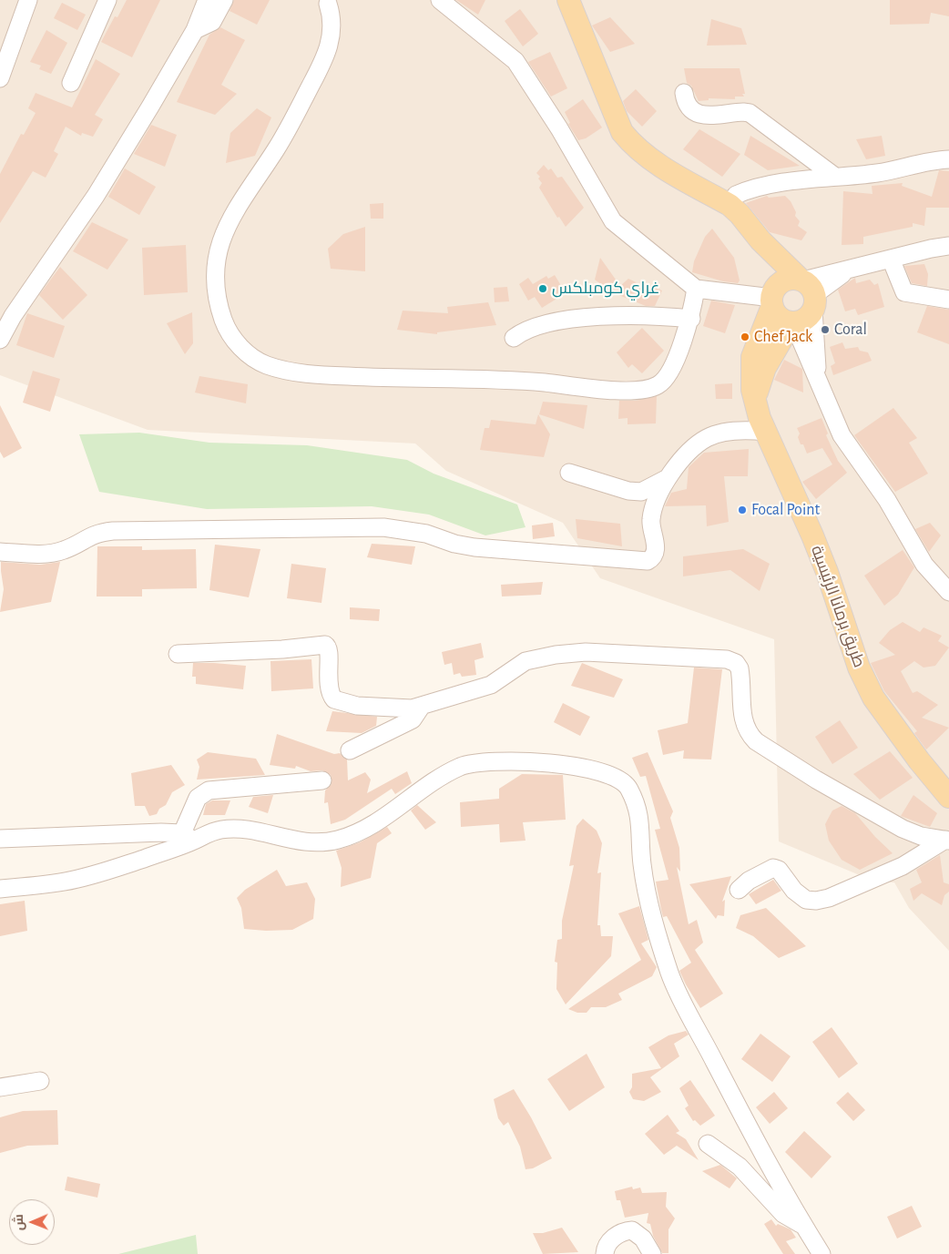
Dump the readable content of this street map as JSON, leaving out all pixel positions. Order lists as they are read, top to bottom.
{
  "streets": {
    "main road": ["طريق برمانا الرئيسية"]
  },
  "places": [
    "غراي كومبلكس",
    "Coral",
    "Chef Jack",
    "Focal Point"
  ],
  "north": "left"
}
